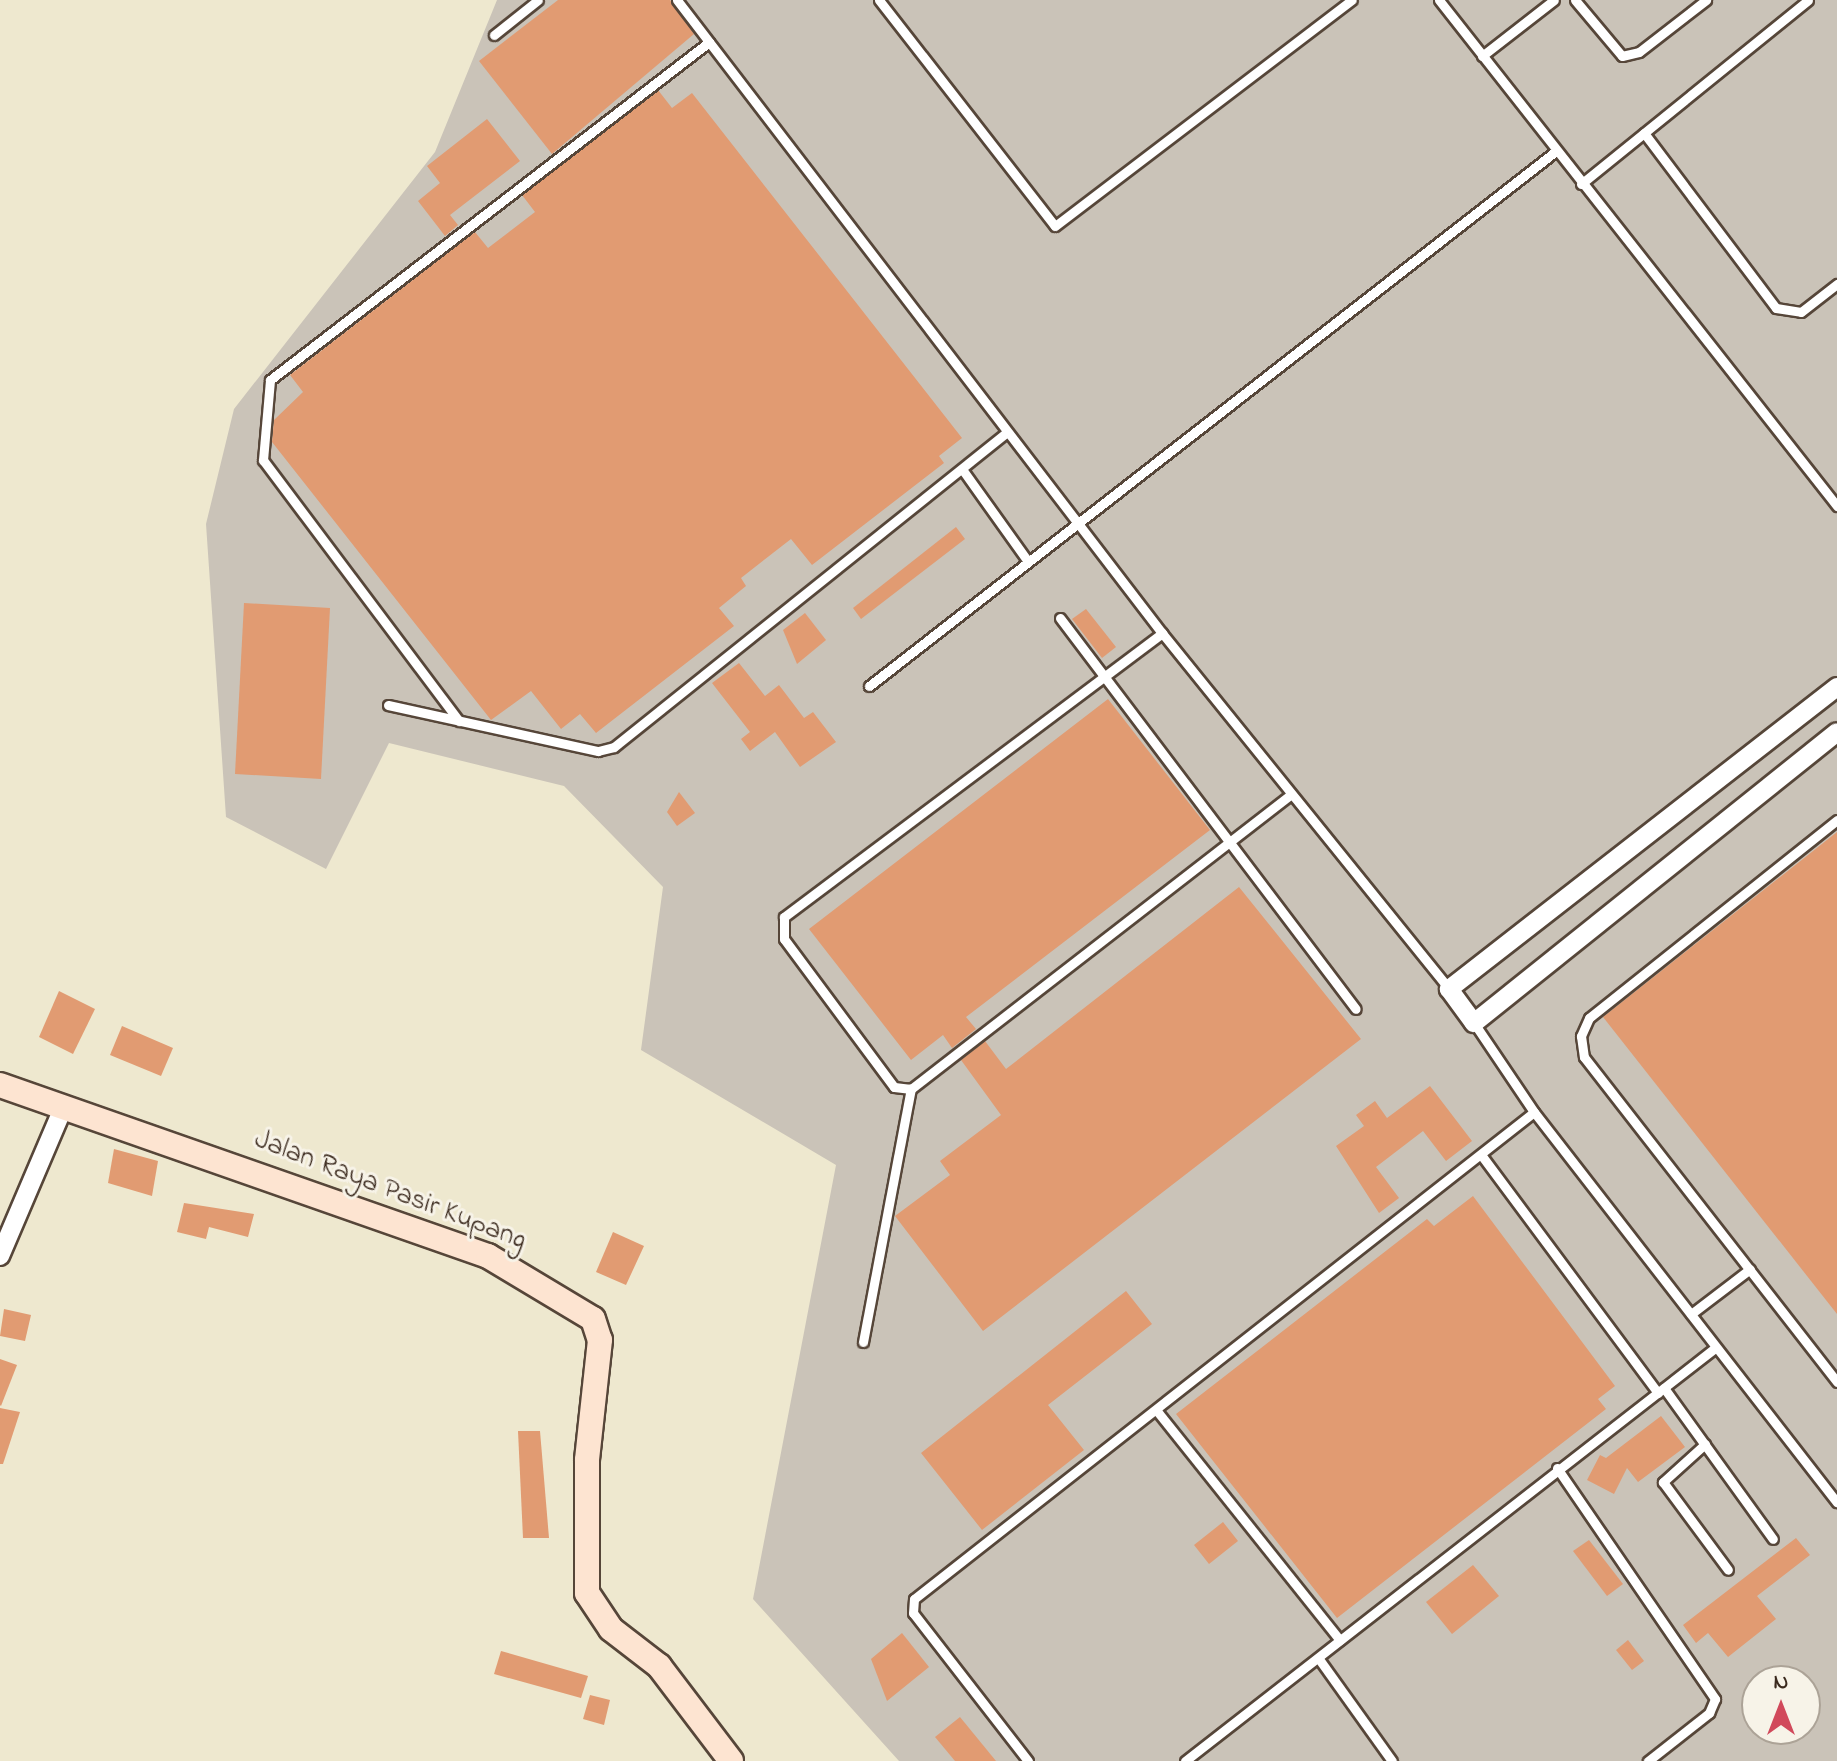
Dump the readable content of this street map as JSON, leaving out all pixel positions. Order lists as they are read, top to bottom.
{
  "streets": {
    "street": ["Jalan Raya Pasir Kupang"]
  },
  "north": "top"
}
